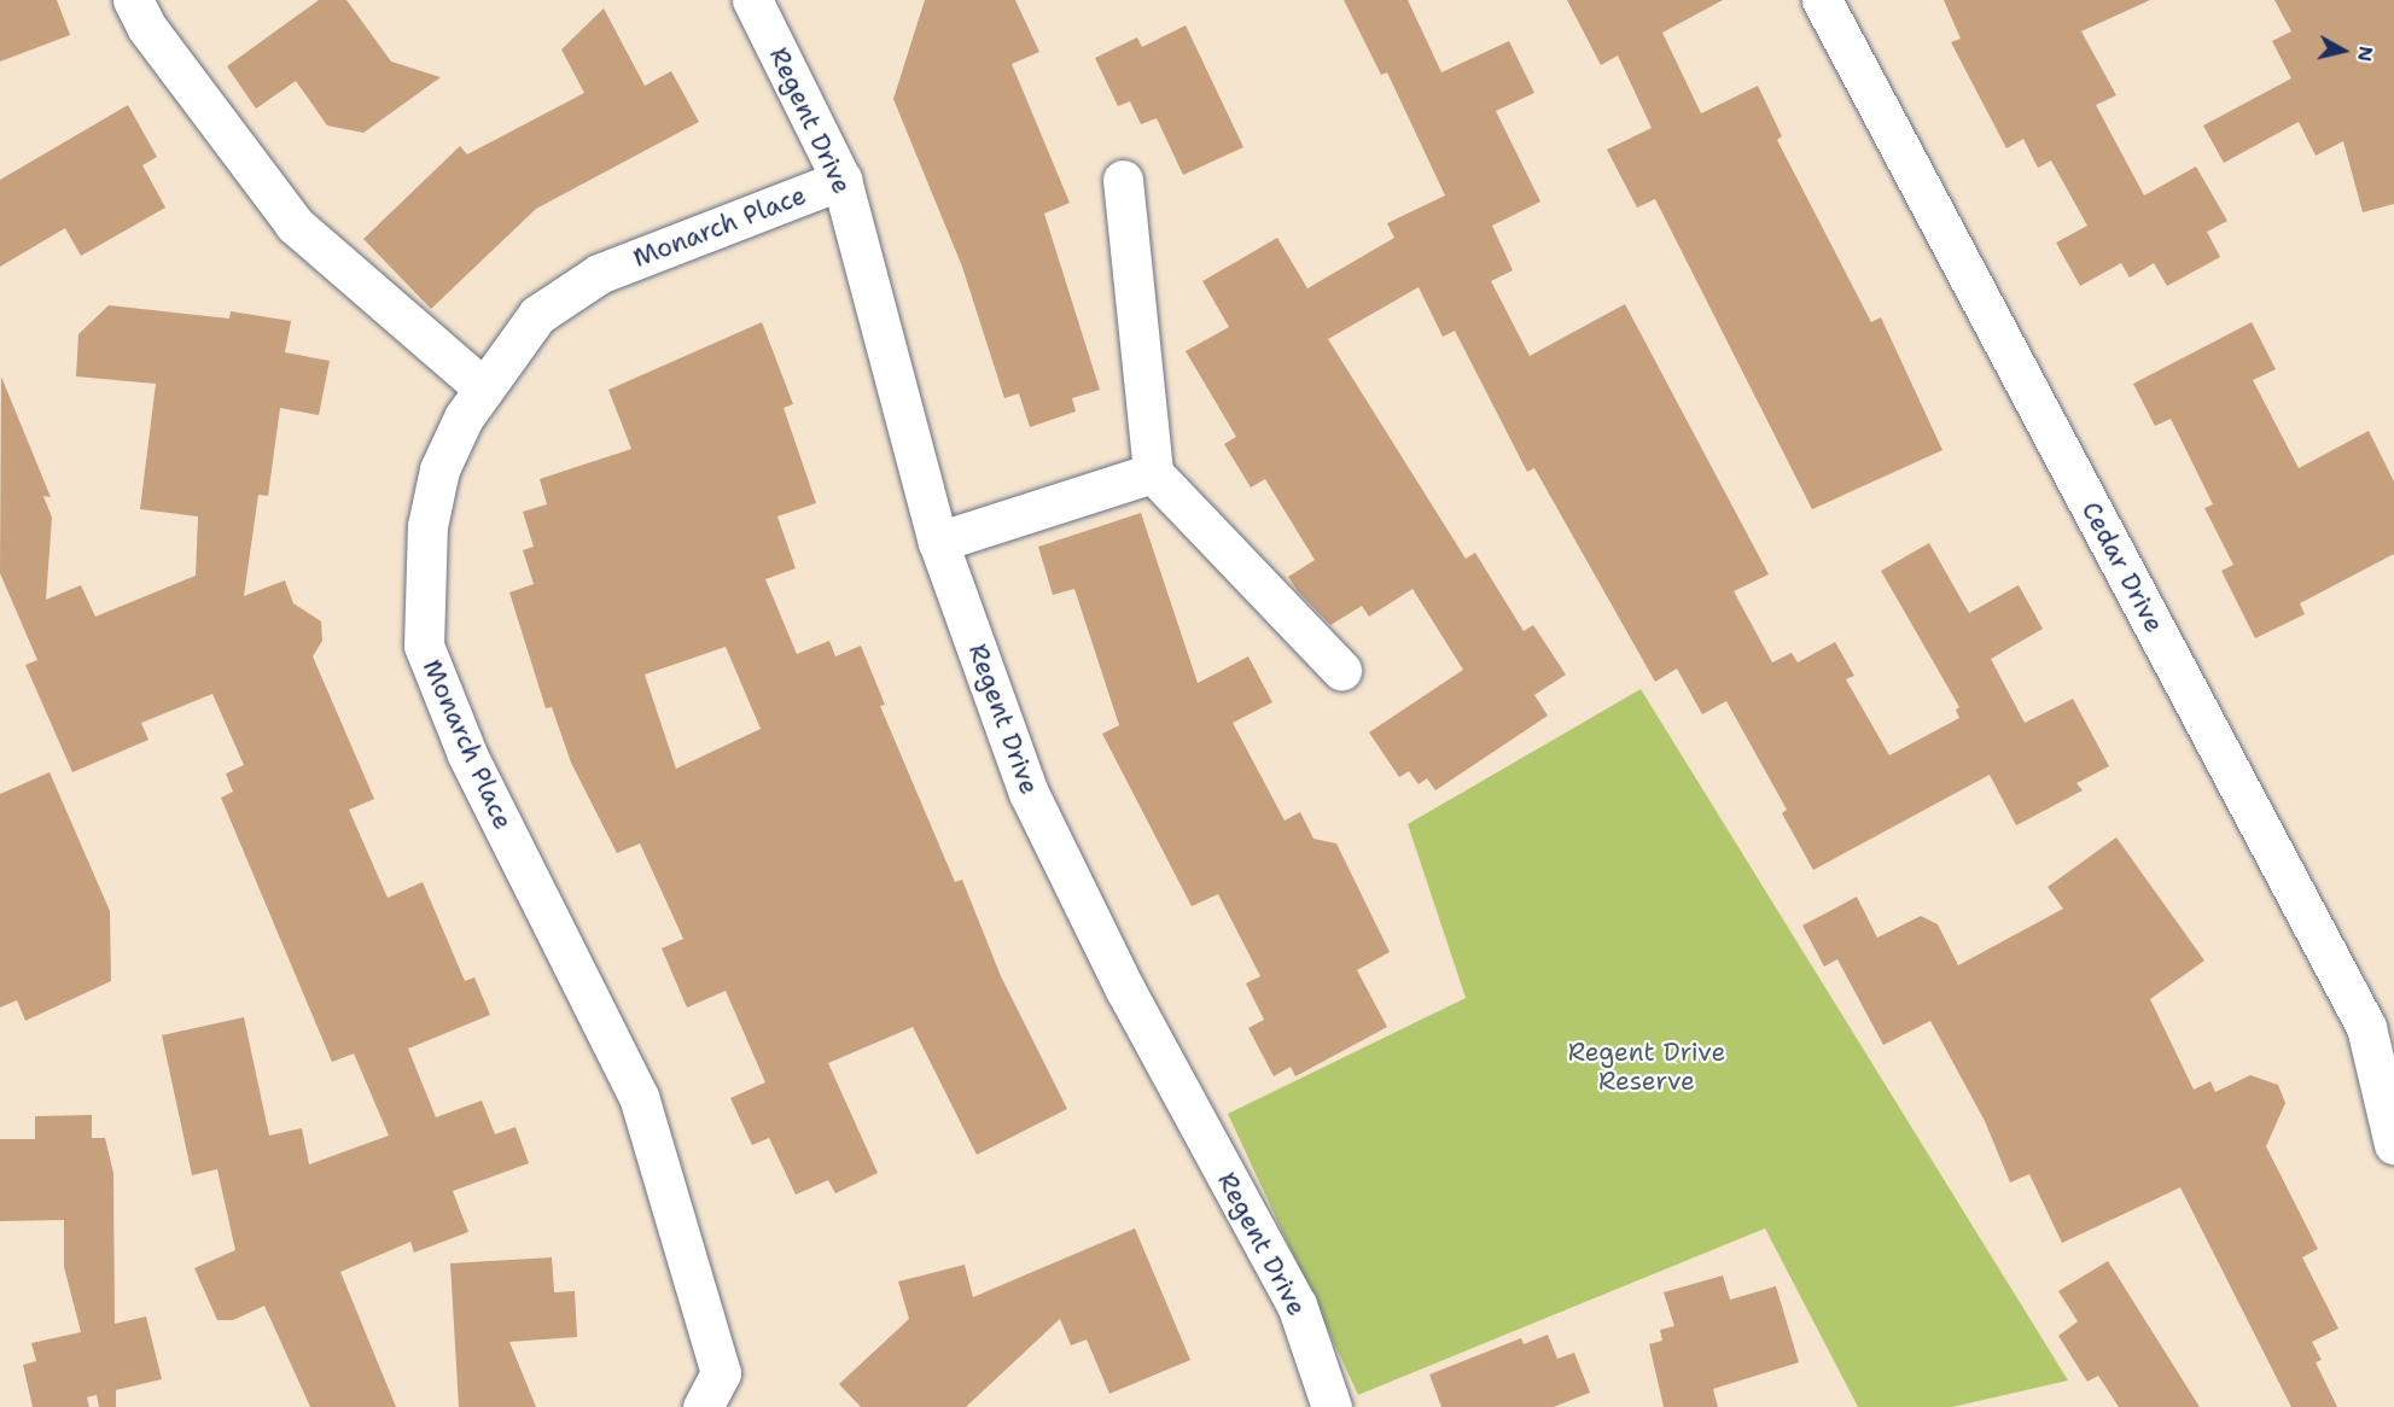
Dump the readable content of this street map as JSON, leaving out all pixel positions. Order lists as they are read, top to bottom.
{
  "streets": {
    "street": ["Regent Drive", "Monarch Place", "Cedar Drive"]
  },
  "crossings": [
    ["Regent Drive", "Monarch Place"]
  ],
  "parks": ["Regent Drive Reserve"],
  "north": "right"
}
